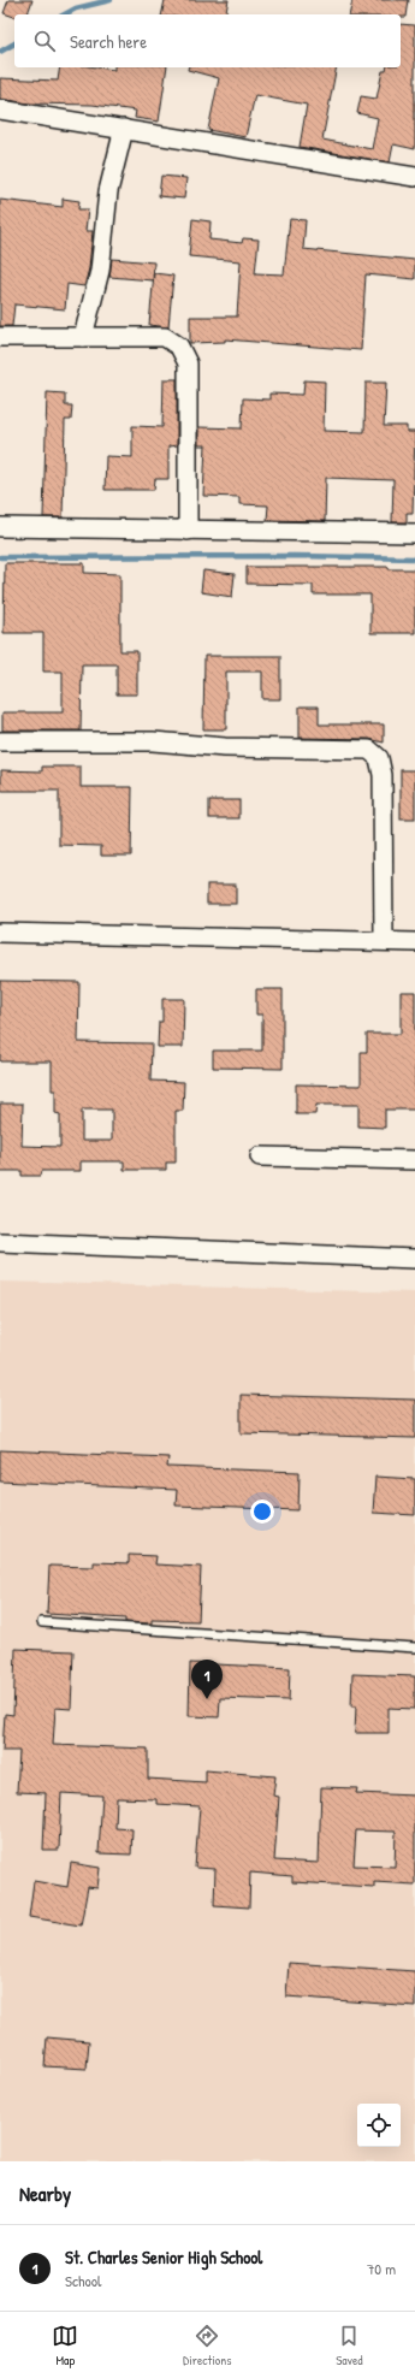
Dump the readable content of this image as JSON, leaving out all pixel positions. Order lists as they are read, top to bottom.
{
  "page": {
    "search": "Search here",
    "pins": "1",
    "heading": "Nearby",
    "list": [
      {
        "mark": "1",
        "name": "St. Charles Senior High School",
        "note": "School",
        "value": "70 m"
      }
    ],
    "nav": ["Map", "Directions", "Saved"]
  }
}
